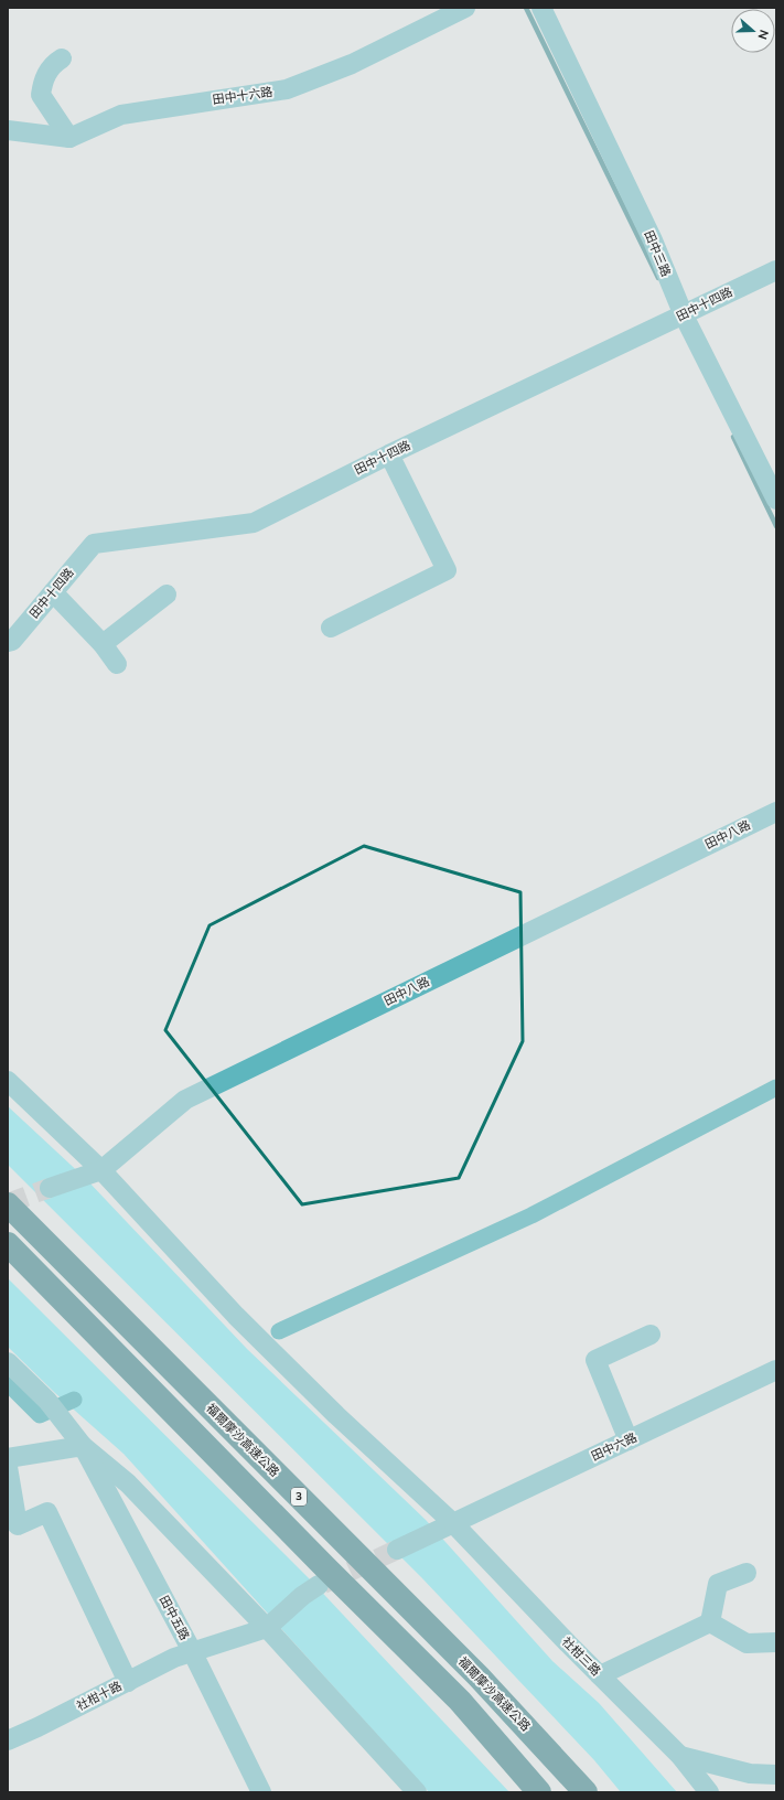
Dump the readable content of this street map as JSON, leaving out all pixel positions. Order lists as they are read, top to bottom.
{
  "streets": {
    "highway": ["福爾摩沙高速公路", "3"],
    "street": [
      "田中十六路",
      "田中三路",
      "田中十四路",
      "田中八路",
      "田中六路",
      "田中五路",
      "社柑三路",
      "社柑十路"
    ]
  },
  "crossings": [
    ["田中三路", "田中十四路"],
    ["田中八路", "社柑三路"],
    ["田中六路", "社柑三路"],
    ["田中五路", "社柑十路"]
  ],
  "north": "right"
}
